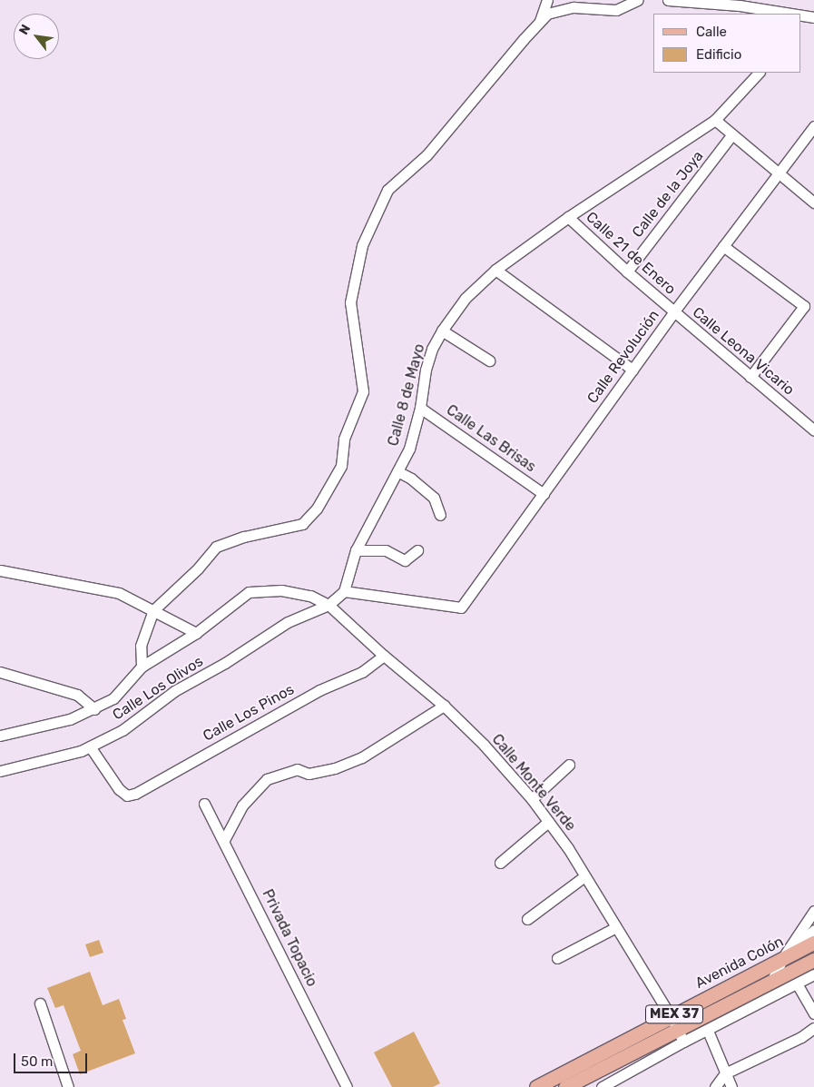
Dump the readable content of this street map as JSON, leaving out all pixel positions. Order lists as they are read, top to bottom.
{
  "streets": {
    "main road": ["Avenida Colón", "MEX 37"],
    "street": [
      "Calle de la Joya",
      "Calle 21 de Enero",
      "Calle Leona Vicario",
      "Calle Revolución",
      "Calle 8 de Mayo",
      "Calle Las Brisas",
      "Calle Los Olivos",
      "Calle Los Pinos",
      "Calle Monte Verde",
      "Privada Topacio"
    ]
  },
  "crossings": [
    ["Calle de la Joya", "Calle 21 de Enero"],
    ["Calle 21 de Enero", "Calle Leona Vicario"],
    ["Calle 21 de Enero", "Calle Revolución"],
    ["Calle 21 de Enero", "Calle 8 de Mayo"],
    ["Calle Leona Vicario", "Calle Revolución"],
    ["Calle Revolución", "Calle 8 de Mayo"],
    ["Calle Revolución", "Calle Las Brisas"],
    ["Calle Revolución", "Calle Los Olivos"],
    ["Calle 8 de Mayo", "Calle Las Brisas"],
    ["Calle 8 de Mayo", "Calle Los Olivos"],
    ["Calle Los Olivos", "Calle Los Pinos"],
    ["Calle Los Olivos", "Calle Monte Verde"],
    ["Calle Los Pinos", "Calle Monte Verde"],
    ["Calle Monte Verde", "Avenida Colón"]
  ],
  "legend": ["Calle", "Edificio"],
  "scale_bar": "50 m",
  "north": "top left"
}
